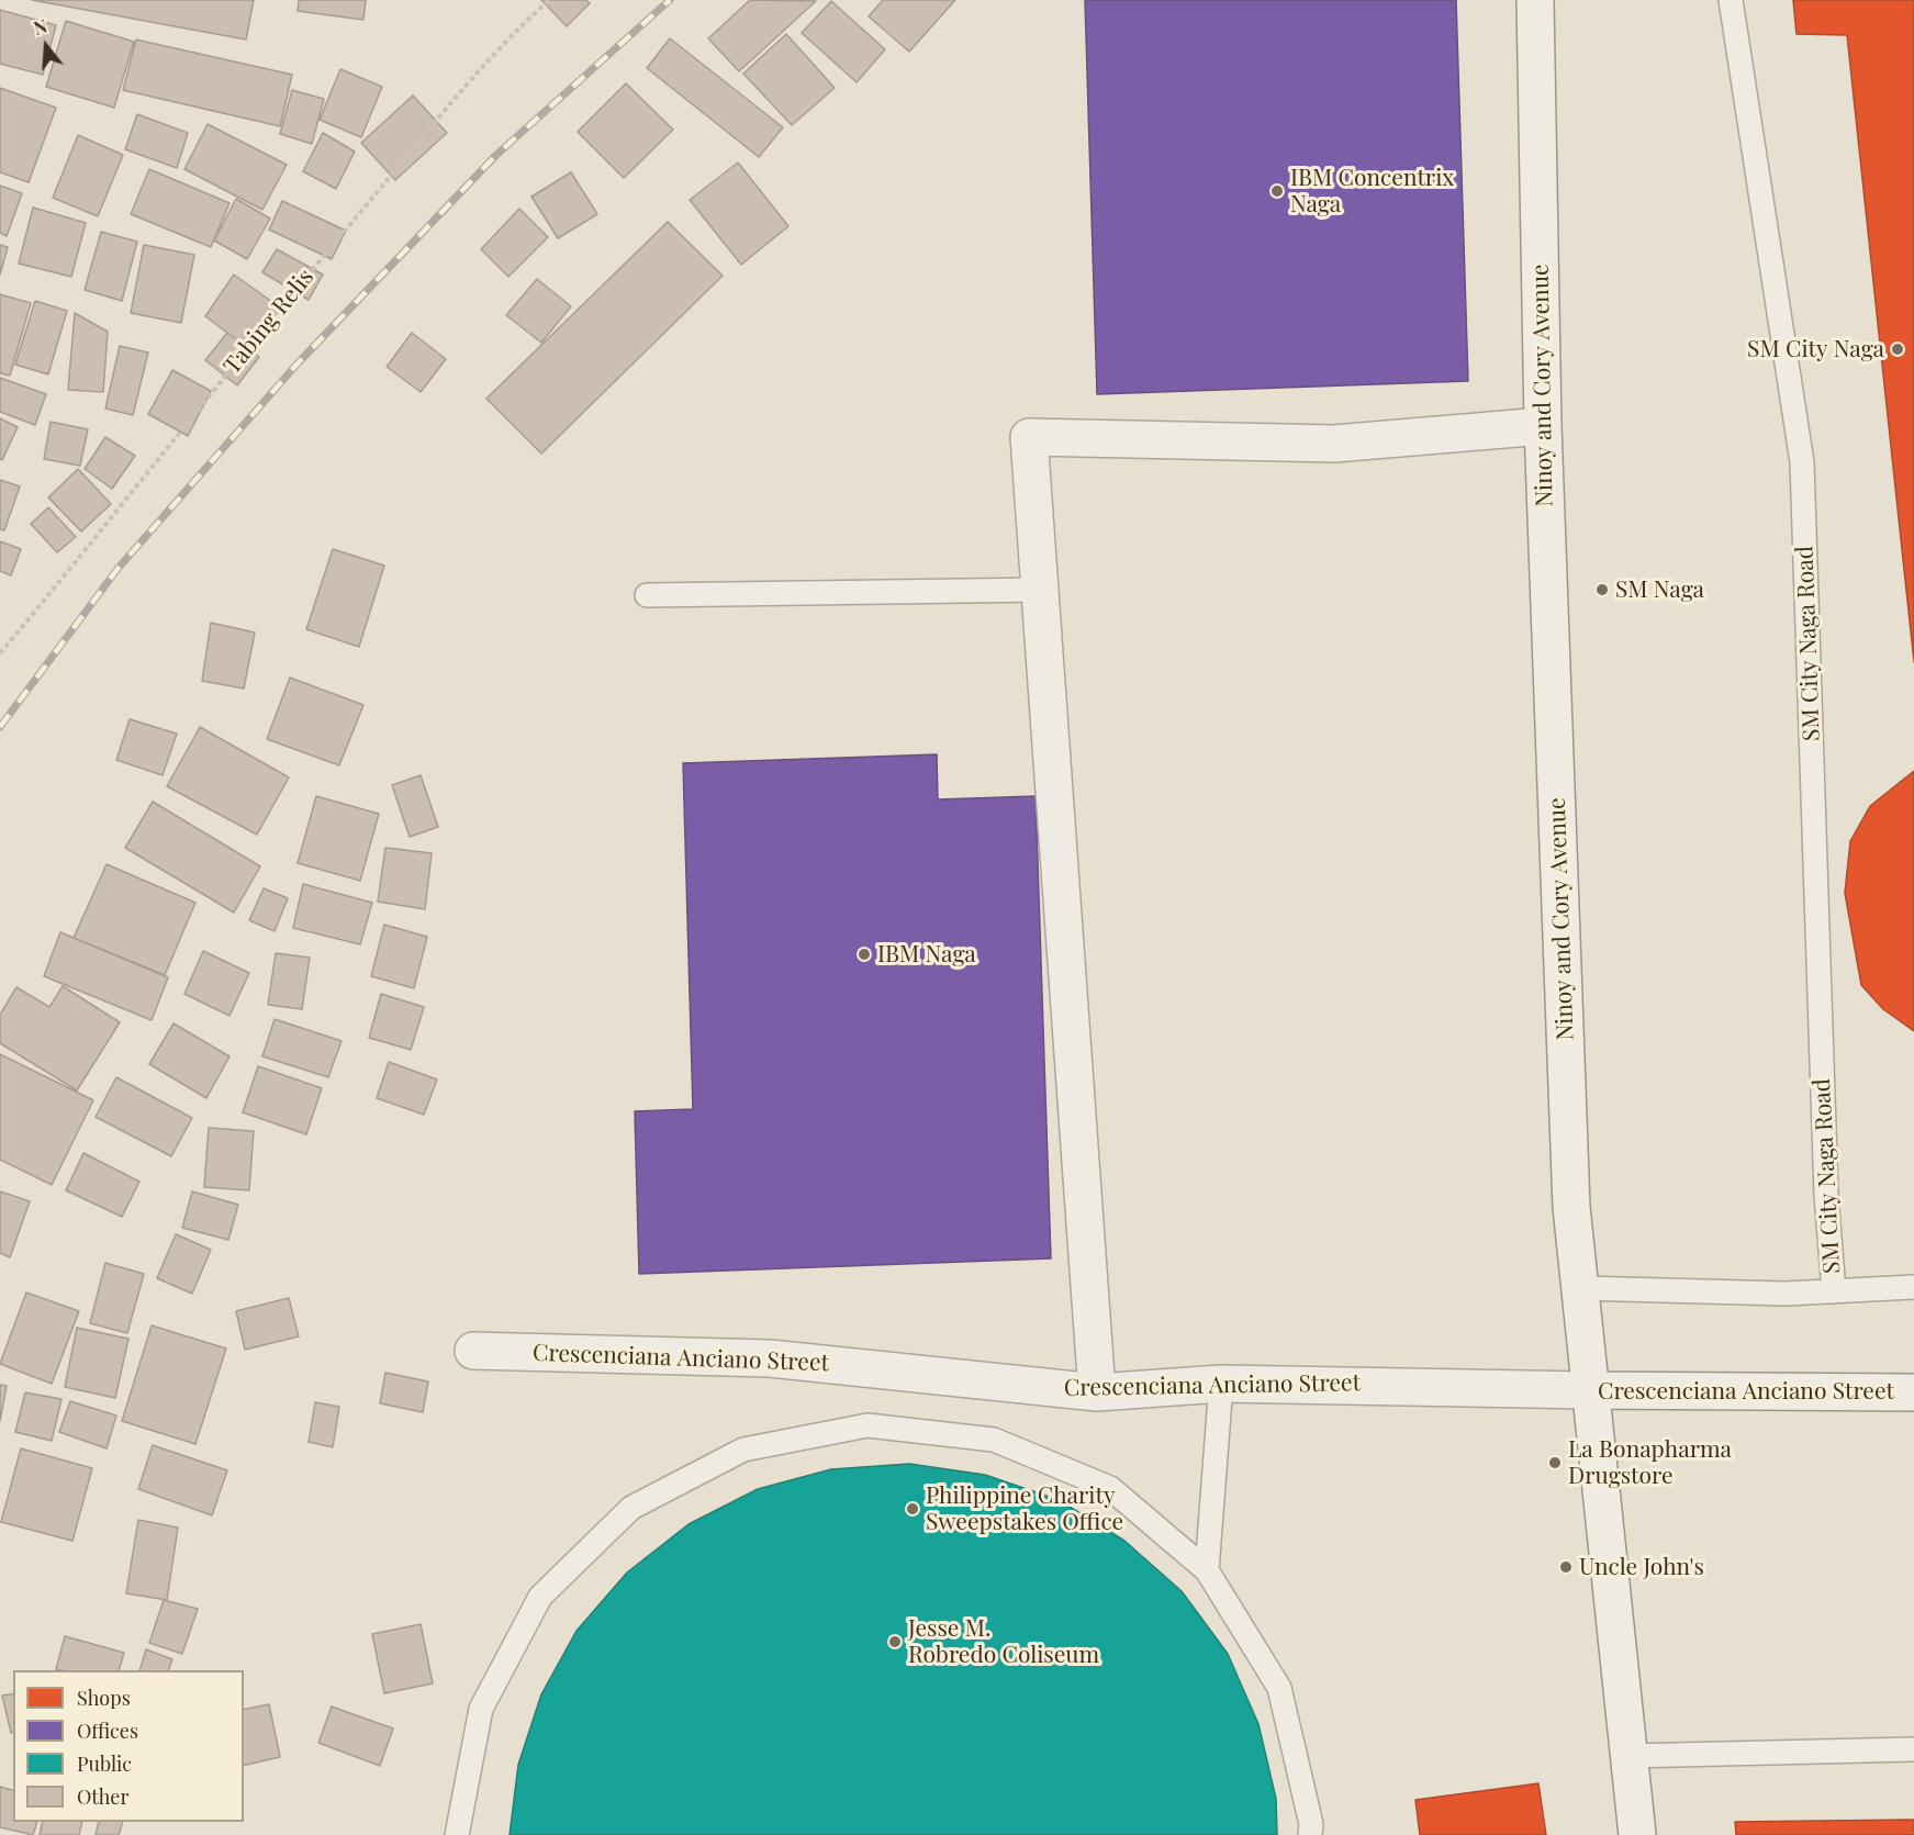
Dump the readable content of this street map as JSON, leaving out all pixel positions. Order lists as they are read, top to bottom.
{
  "streets": {
    "street": ["Ninoy and Cory Avenue", "Crescenciana Anciano Street"],
    "lane": ["SM City Naga Road"],
    "path": ["Tabing Relis"]
  },
  "crossings": [
    ["Ninoy and Cory Avenue", "SM City Naga Road"],
    ["Ninoy and Cory Avenue", "Crescenciana Anciano Street"]
  ],
  "places": [
    "IBM Concentrix Naga",
    "SM City Naga",
    "SM Naga",
    "IBM Naga",
    "La Bonapharma Drugstore",
    "Philippine Charity Sweepstakes Office",
    "Uncle John's",
    "Jesse M. Robredo Coliseum"
  ],
  "legend": [
    "Shops",
    "Offices",
    "Public",
    "Other"
  ],
  "north": "top"
}
